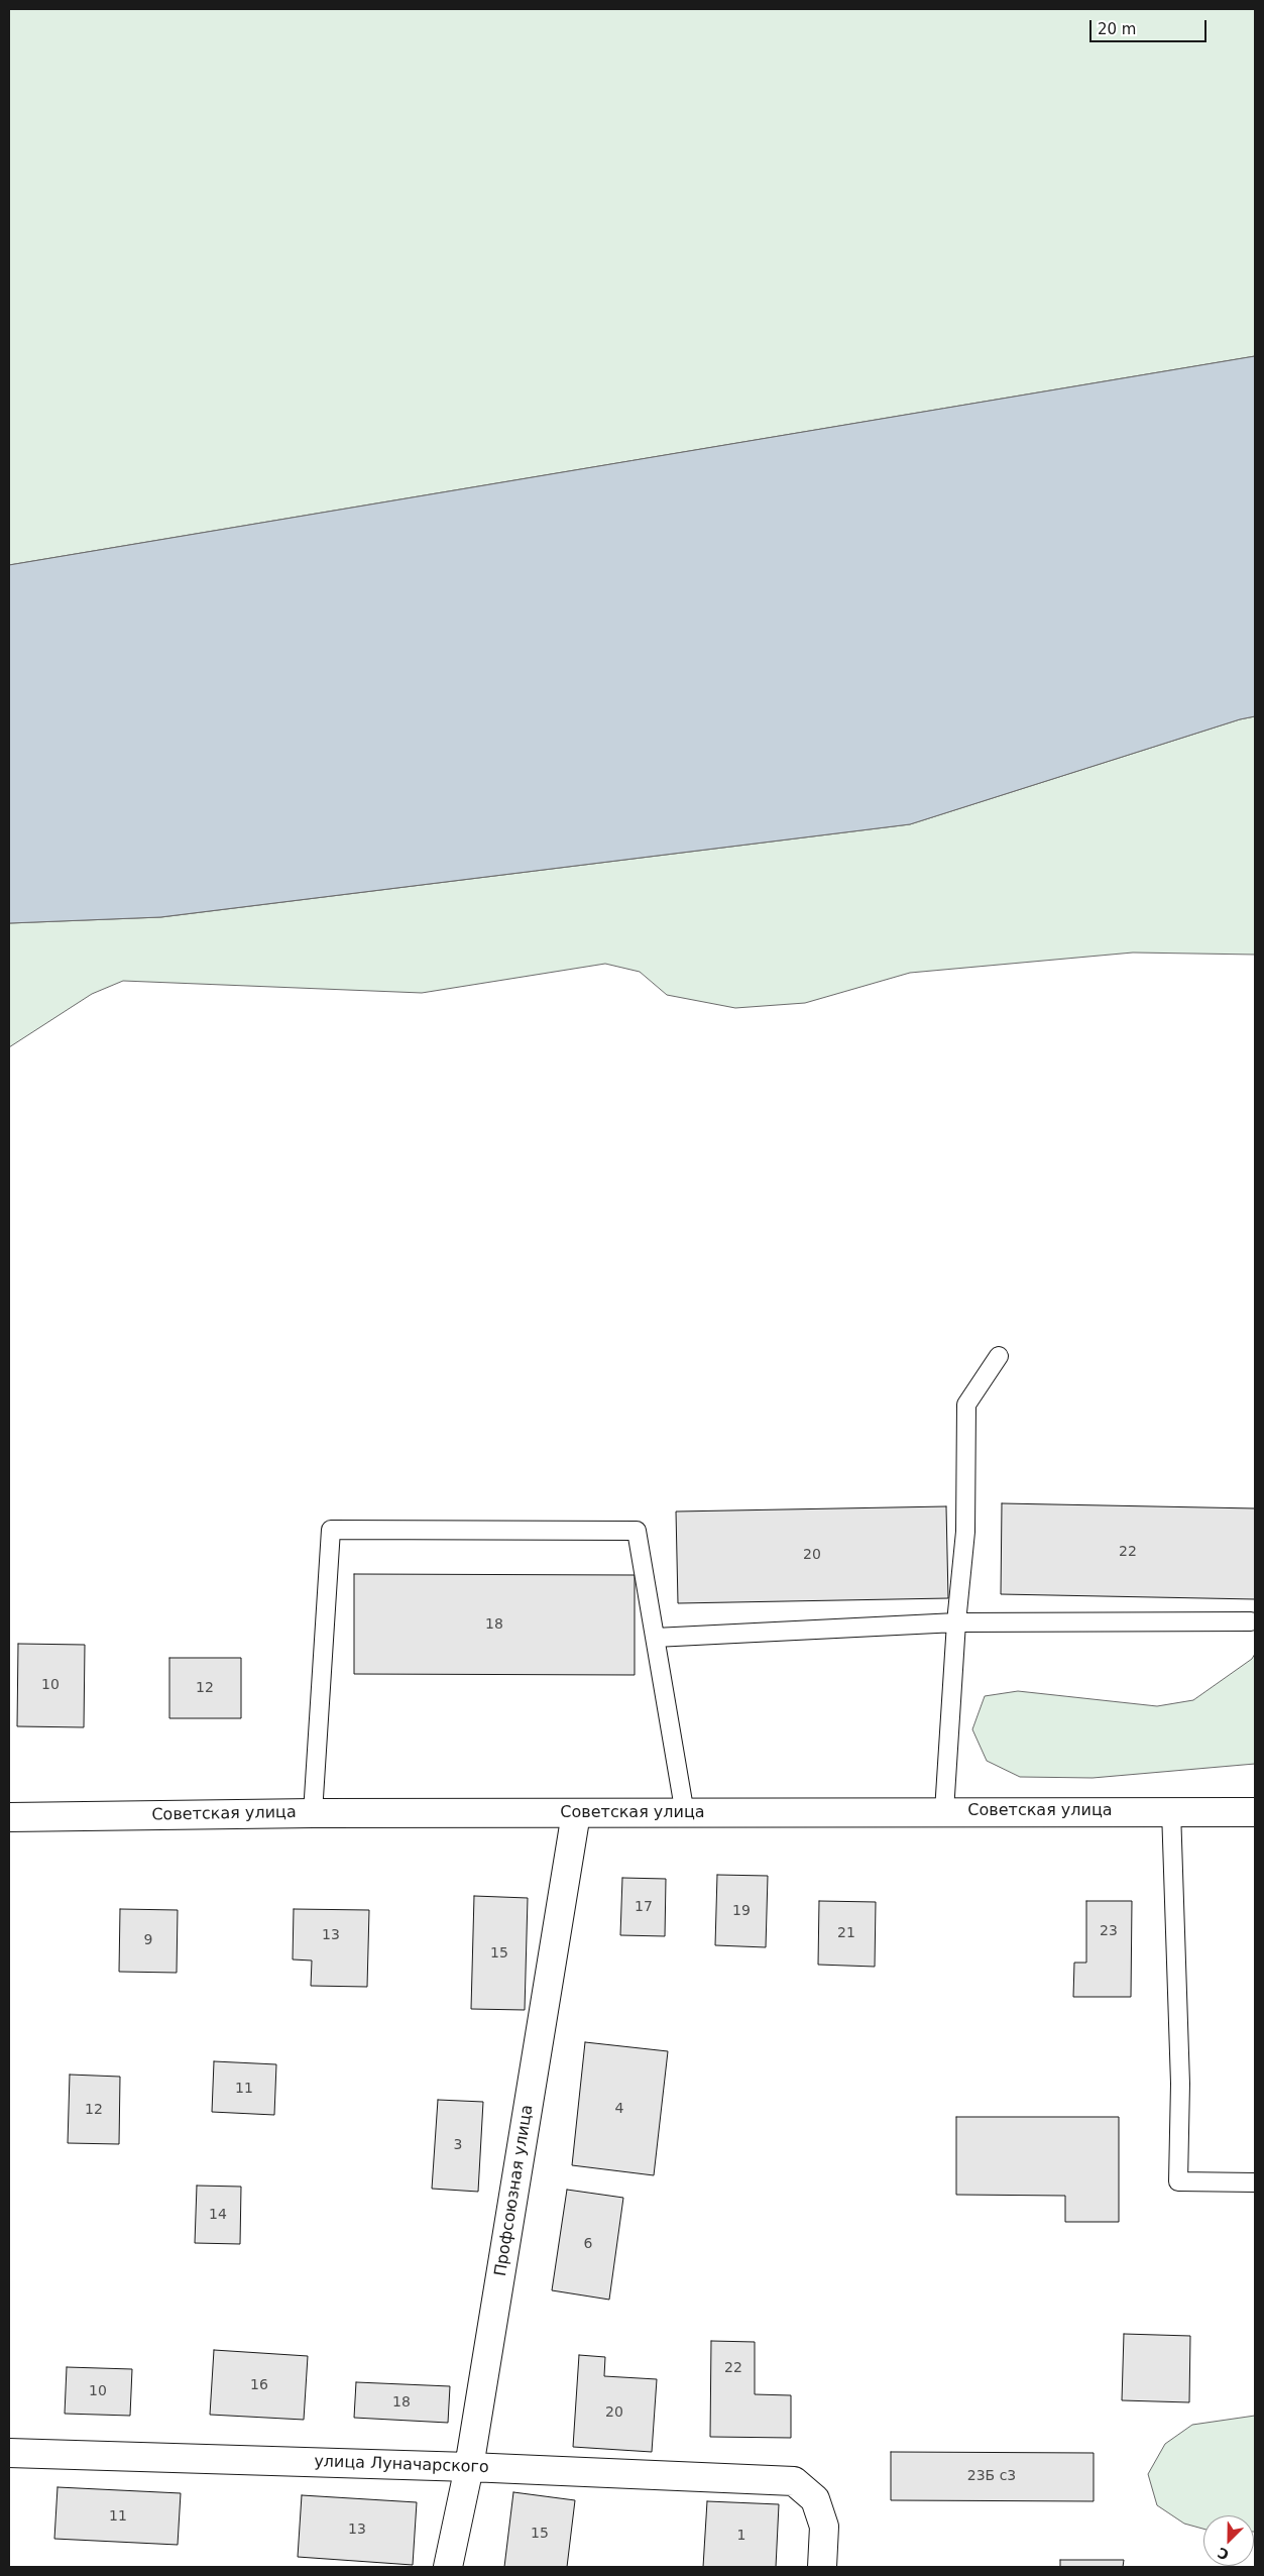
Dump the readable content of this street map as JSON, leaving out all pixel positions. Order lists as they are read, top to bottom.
{
  "streets": {
    "street": ["Советская улица", "Профсоюзная улица", "улица Луначарского"]
  },
  "crossings": [
    ["Советская улица", "Профсоюзная улица"],
    ["Профсоюзная улица", "улица Луначарского"]
  ],
  "house_numbers": [
    "22",
    "20",
    "18",
    "10",
    "12",
    "17",
    "19",
    "23",
    "21",
    "13",
    "9",
    "15",
    "11",
    "4",
    "12",
    "3",
    "14",
    "6",
    "22",
    "16",
    "10",
    "18",
    "20",
    "23Б с3",
    "11",
    "13",
    "15",
    "1"
  ],
  "scale_bar": "20 m",
  "north": "bottom left"
}
